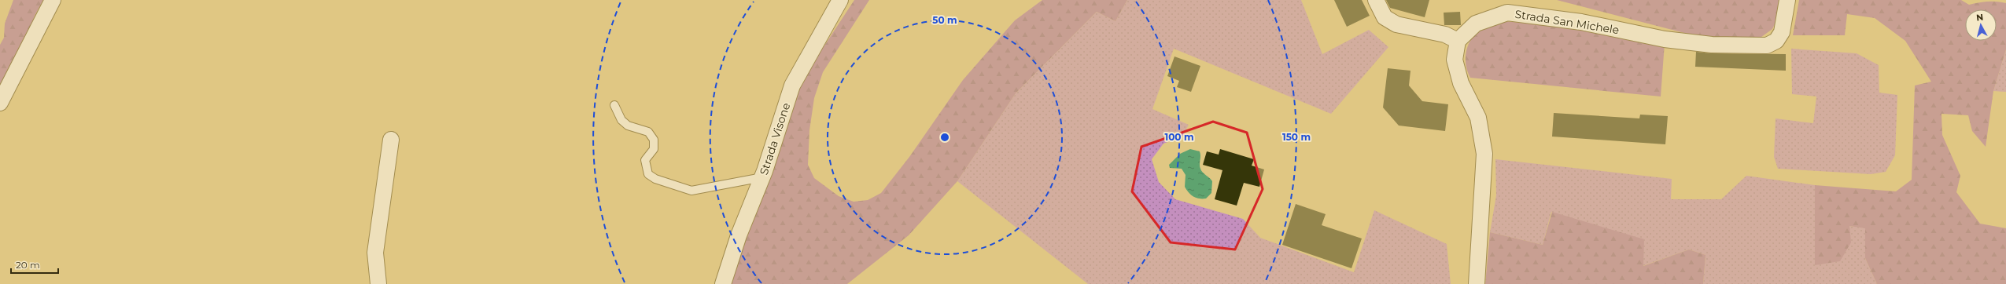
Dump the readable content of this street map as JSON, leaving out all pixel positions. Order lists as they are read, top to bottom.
{
  "streets": {
    "street": ["Strada San Michele", "Strada Visone"]
  },
  "scale_bar": "20 m",
  "north": "top",
  "rings": ["50 m", "100 m", "150 m"]
}
